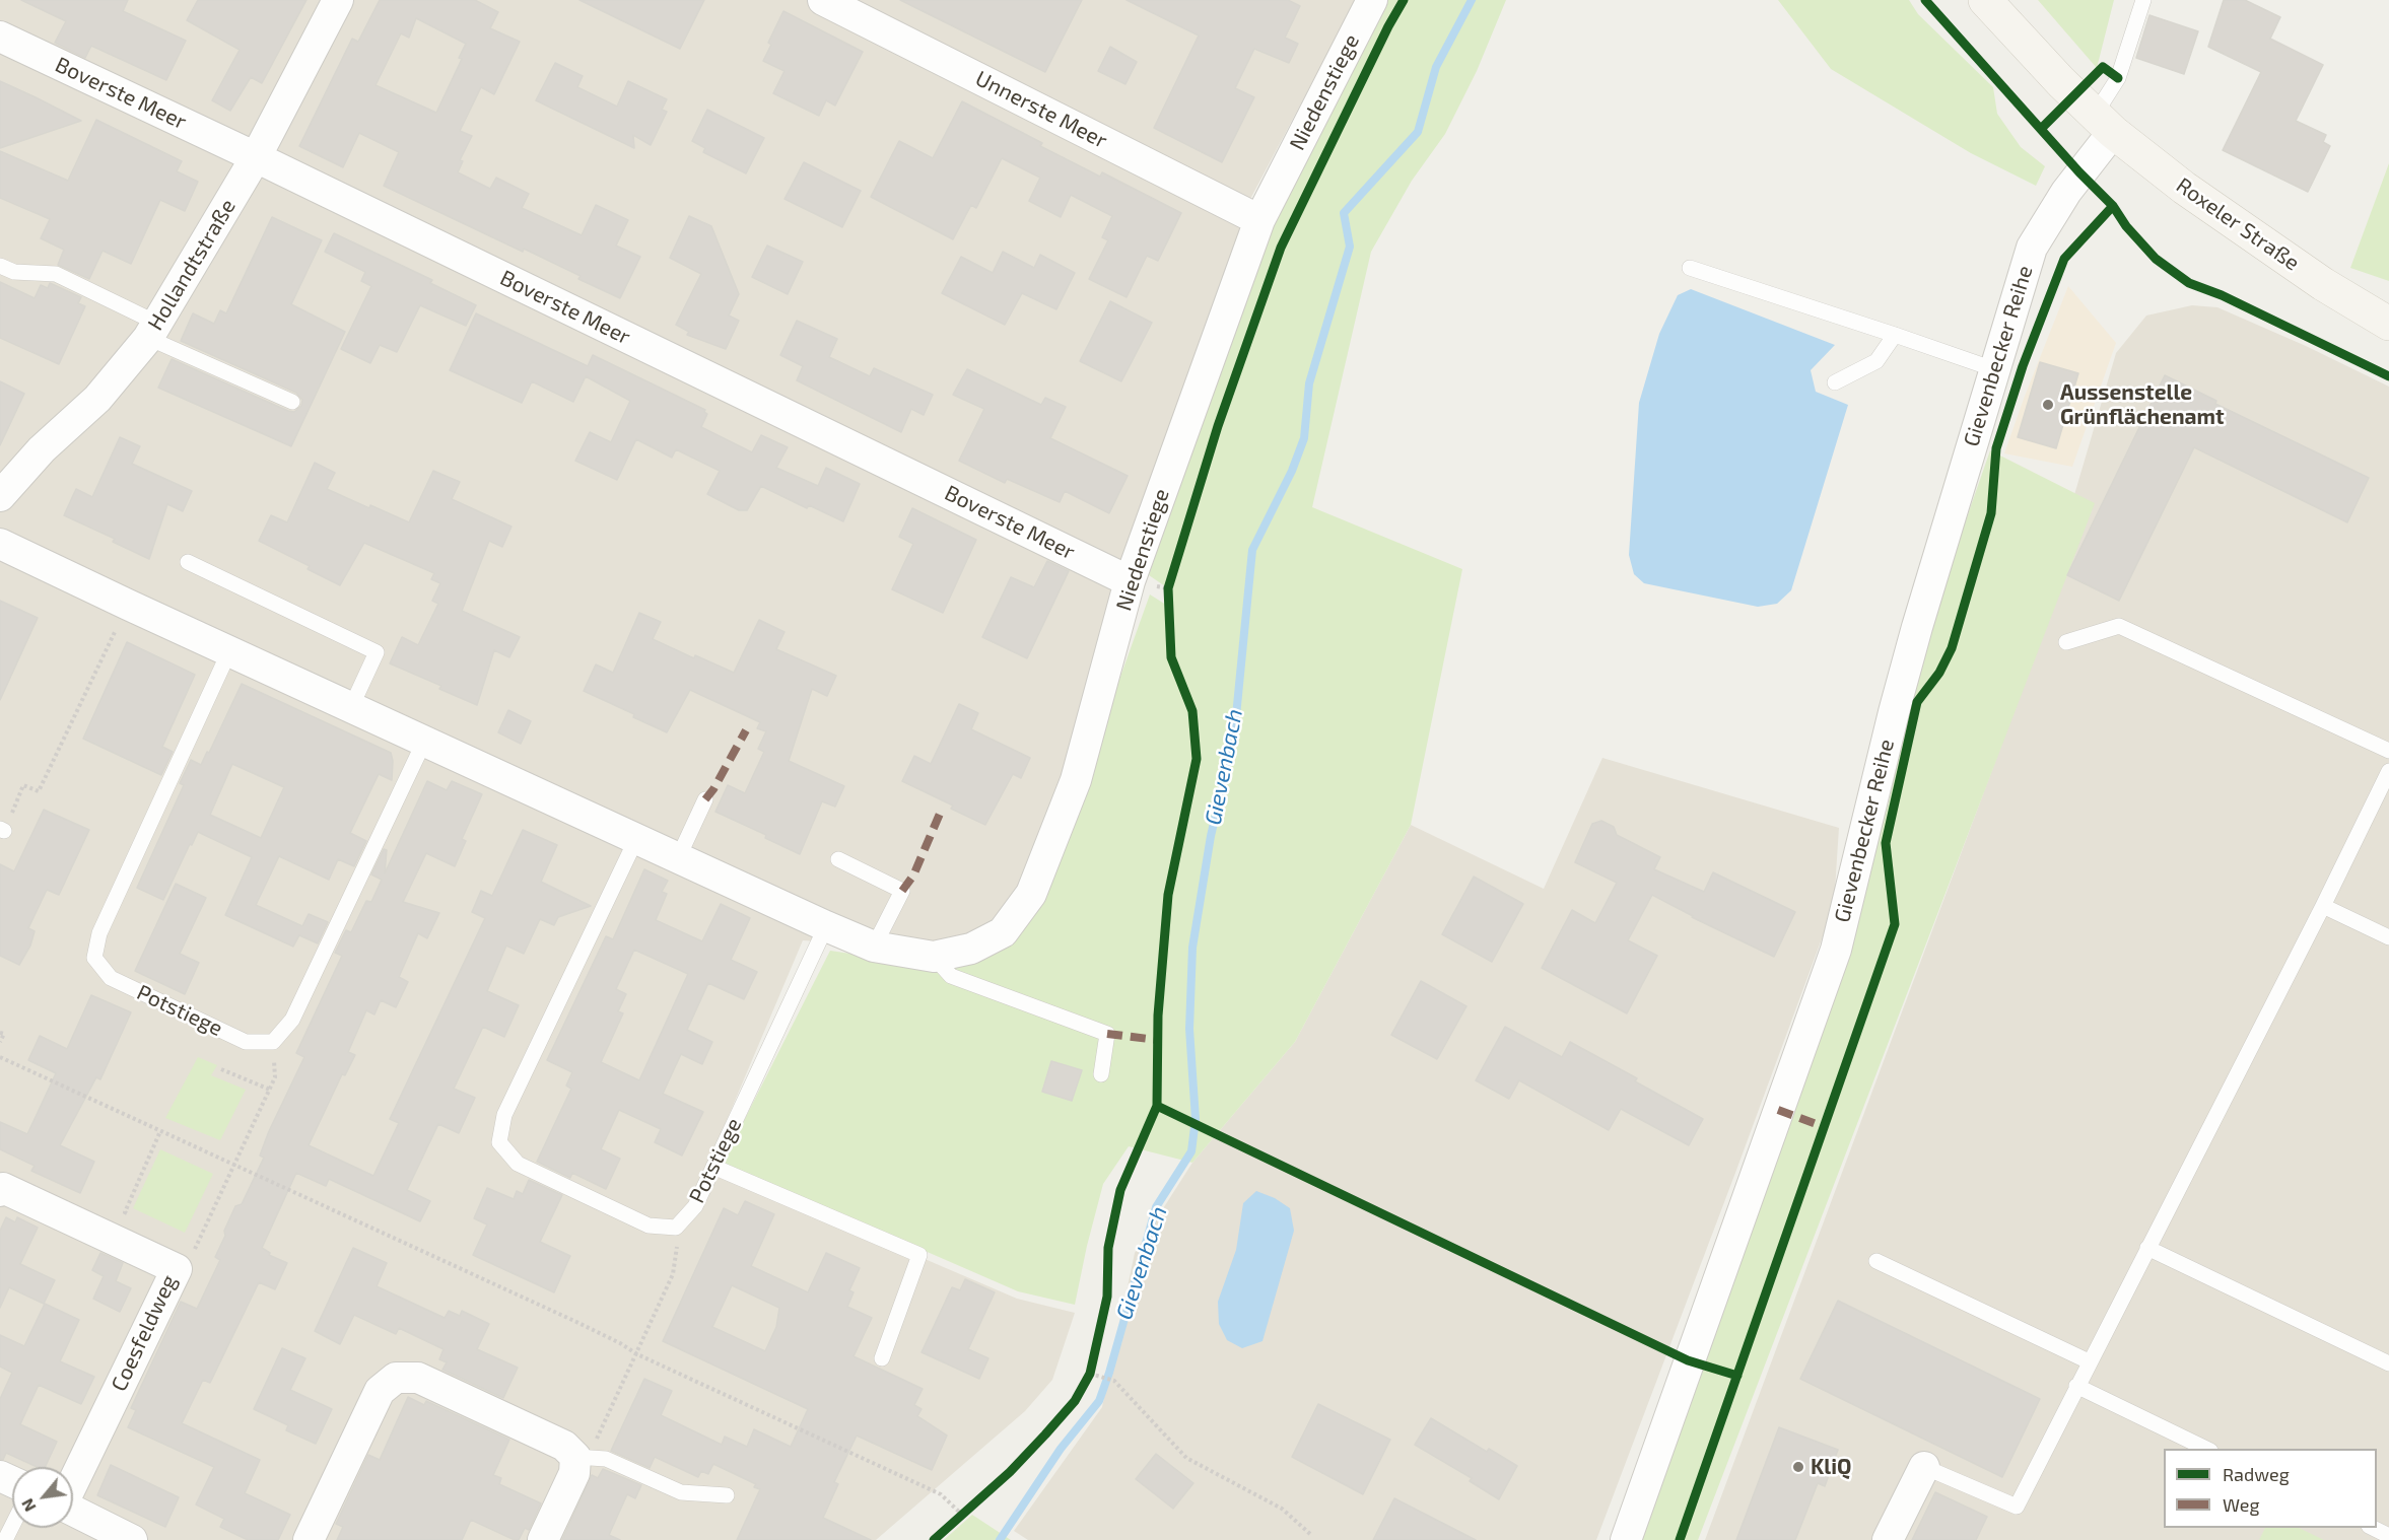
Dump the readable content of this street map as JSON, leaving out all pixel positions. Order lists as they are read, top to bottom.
{
  "streets": {
    "main road": ["Roxeler Straße"],
    "street": [
      "Niedenstiege",
      "Boverste Meer",
      "Unnerste Meer",
      "Hollandtstraße",
      "Gievenbecker Reihe",
      "Coesfeldweg"
    ],
    "lane": ["Potstiege"]
  },
  "crossings": [
    ["Niedenstiege", "Boverste Meer"],
    ["Niedenstiege", "Unnerste Meer"],
    ["Niedenstiege", "Potstiege"],
    ["Boverste Meer", "Hollandtstraße"],
    ["Roxeler Straße", "Gievenbecker Reihe"]
  ],
  "water": ["Gievenbach"],
  "places": ["Aussenstelle Grünflächenamt", "KliQ"],
  "legend": ["Radweg", "Weg"],
  "north": "bottom left"
}
